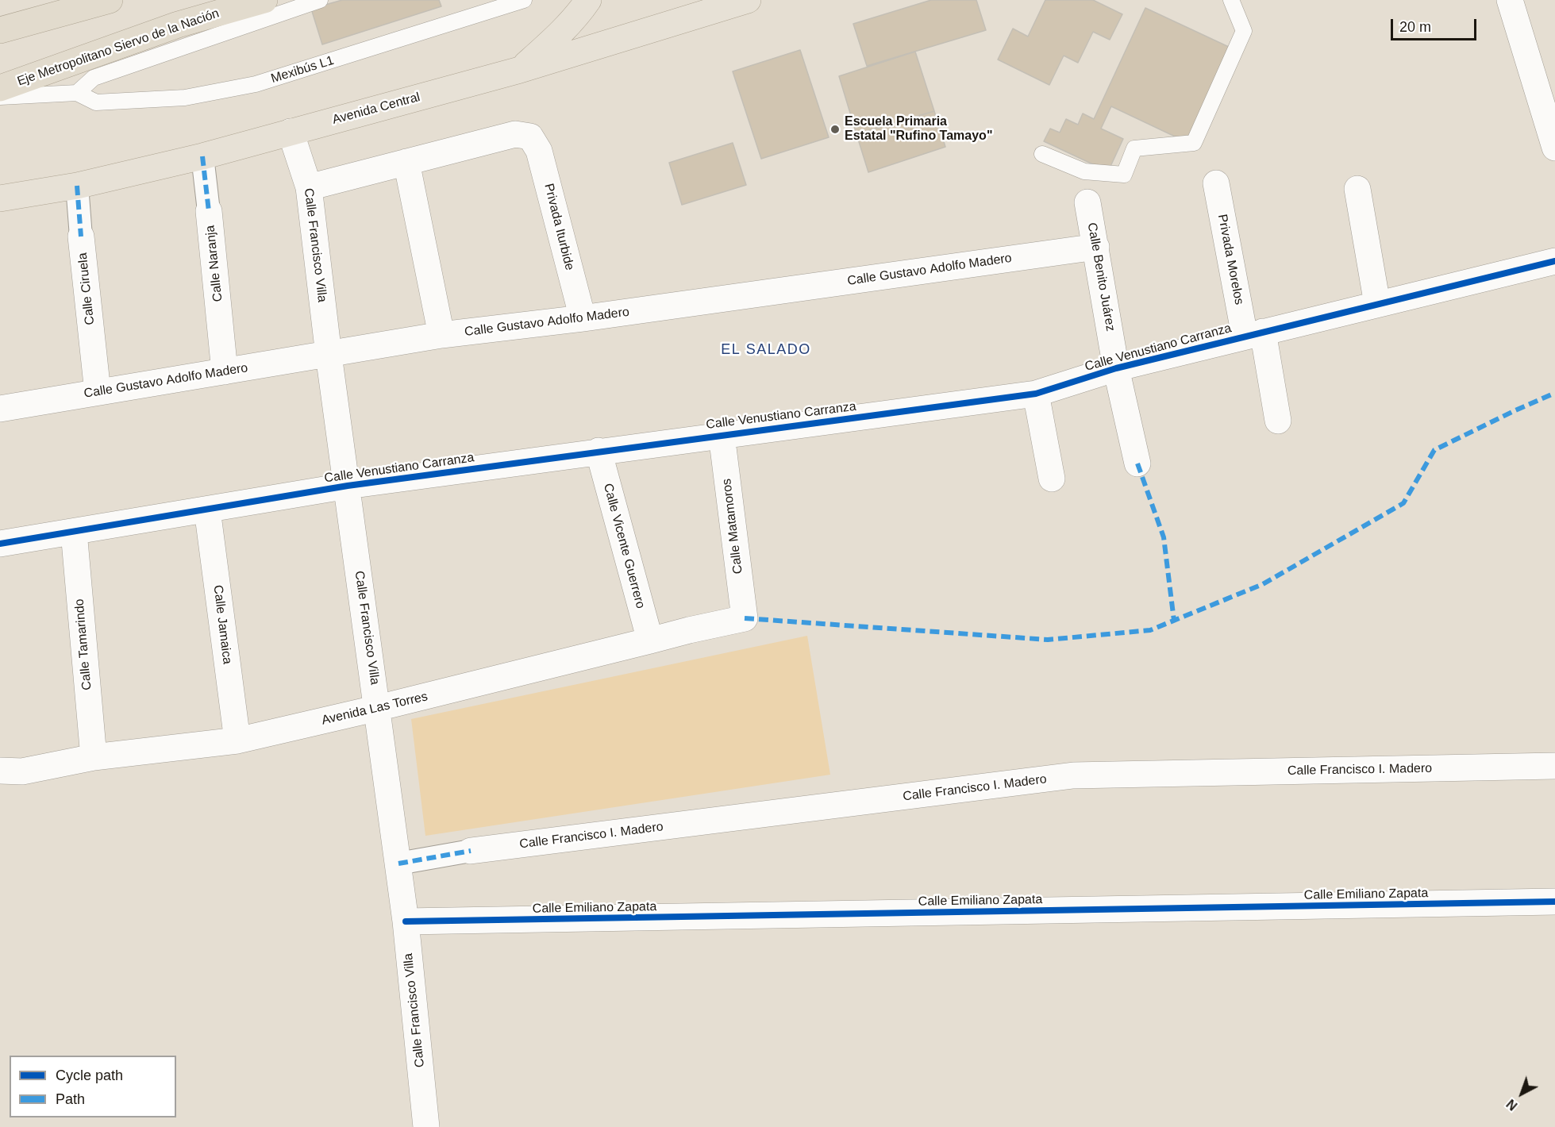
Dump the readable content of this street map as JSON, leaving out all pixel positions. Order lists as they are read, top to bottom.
{
  "streets": {
    "highway": ["Eje Metropolitano Siervo de la Nación", "Avenida Central"],
    "street": [
      "Privada Iturbide",
      "Calle Francisco Villa",
      "Privada Morelos",
      "Calle Naranja",
      "Calle Gustavo Adolfo Madero",
      "Calle Benito Juárez",
      "Calle Ciruela",
      "Calle Venustiano Carranza",
      "Calle Matamoros",
      "Calle Vicente Guerrero",
      "Calle Jamaica",
      "Calle Tamarindo",
      "Avenida Las Torres",
      "Calle Francisco I. Madero",
      "Calle Emiliano Zapata"
    ],
    "lane": ["Mexibús L1"]
  },
  "crossings": [
    ["Avenida Central", "Calle Francisco Villa"],
    ["Avenida Central", "Calle Naranja"],
    ["Avenida Central", "Calle Ciruela"],
    ["Privada Iturbide", "Calle Gustavo Adolfo Madero"],
    ["Calle Francisco Villa", "Calle Gustavo Adolfo Madero"],
    ["Calle Francisco Villa", "Calle Venustiano Carranza"],
    ["Calle Francisco Villa", "Avenida Las Torres"],
    ["Calle Francisco Villa", "Calle Francisco I. Madero"],
    ["Calle Francisco Villa", "Calle Emiliano Zapata"],
    ["Privada Morelos", "Calle Venustiano Carranza"],
    ["Calle Naranja", "Calle Gustavo Adolfo Madero"],
    ["Calle Gustavo Adolfo Madero", "Calle Benito Juárez"],
    ["Calle Gustavo Adolfo Madero", "Calle Ciruela"],
    ["Calle Benito Juárez", "Calle Venustiano Carranza"],
    ["Calle Venustiano Carranza", "Calle Matamoros"],
    ["Calle Venustiano Carranza", "Calle Vicente Guerrero"],
    ["Calle Venustiano Carranza", "Calle Jamaica"],
    ["Calle Venustiano Carranza", "Calle Tamarindo"],
    ["Calle Matamoros", "Avenida Las Torres"],
    ["Calle Vicente Guerrero", "Avenida Las Torres"],
    ["Calle Jamaica", "Avenida Las Torres"],
    ["Calle Tamarindo", "Avenida Las Torres"]
  ],
  "districts": ["EL SALADO"],
  "places": ["Escuela Primaria Estatal \"Rufino Tamayo\""],
  "legend": ["Cycle path", "Path"],
  "scale_bar": "20 m",
  "north": "bottom left"
}
